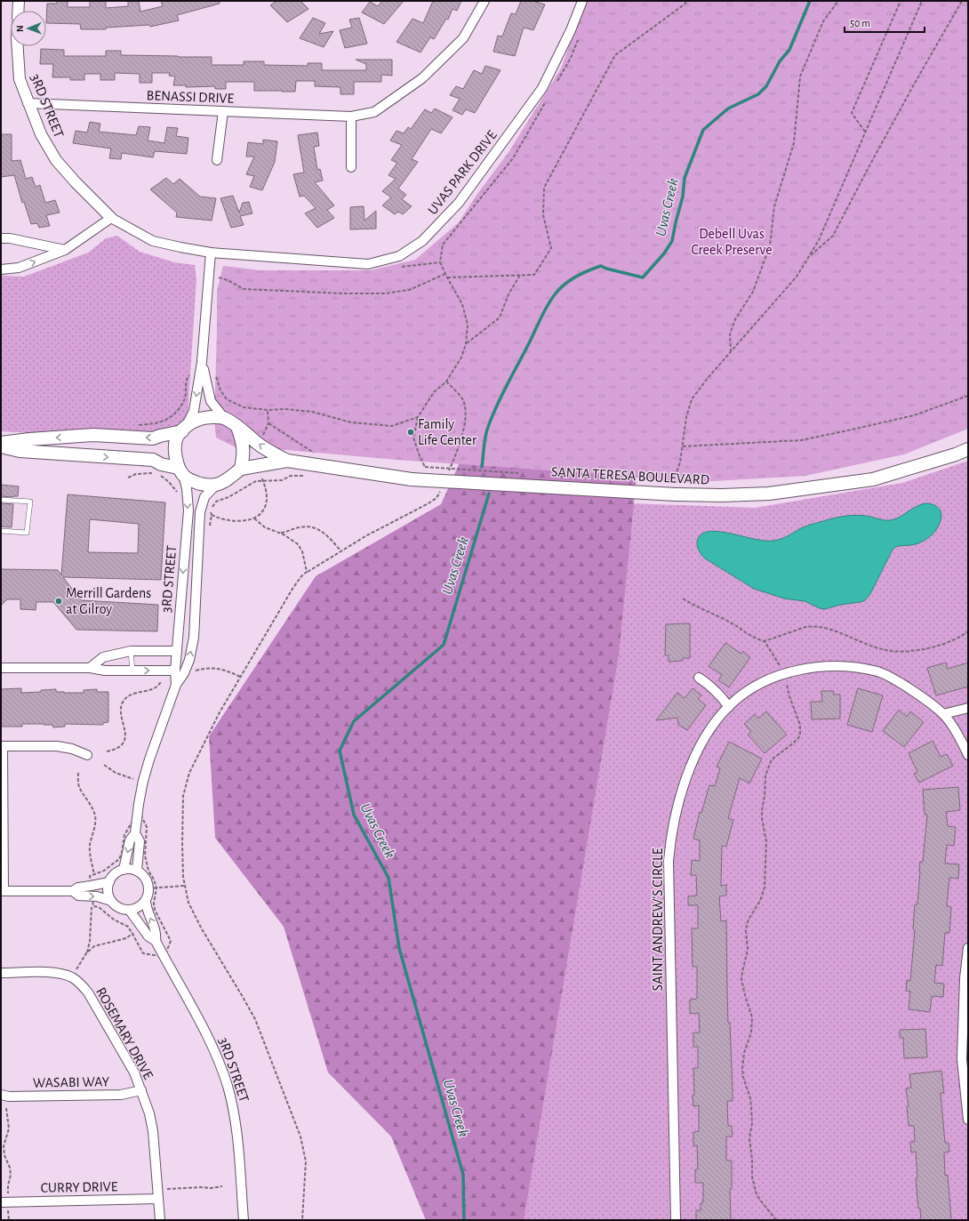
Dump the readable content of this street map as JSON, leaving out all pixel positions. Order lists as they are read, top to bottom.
{
  "streets": {
    "main road": ["SANTA TERESA BOULEVARD"],
    "street": [
      "BENASSI DRIVE",
      "3RD STREET",
      "UVAS PARK DRIVE",
      "SAINT ANDREW'S CIRCLE",
      "ROSEMARY DRIVE",
      "WASABI WAY",
      "CURRY DRIVE"
    ]
  },
  "crossings": [
    ["BENASSI DRIVE", "3RD STREET"],
    ["3RD STREET", "UVAS PARK DRIVE"],
    ["3RD STREET", "SANTA TERESA BOULEVARD"],
    ["ROSEMARY DRIVE", "WASABI WAY"],
    ["ROSEMARY DRIVE", "CURRY DRIVE"]
  ],
  "water": ["Uvas Creek"],
  "parks": ["Debell Uvas Creek Preserve"],
  "places": ["Family Life Center", "Merrill Gardens at Gilroy"],
  "scale_bar": "50 m",
  "north": "left"
}
